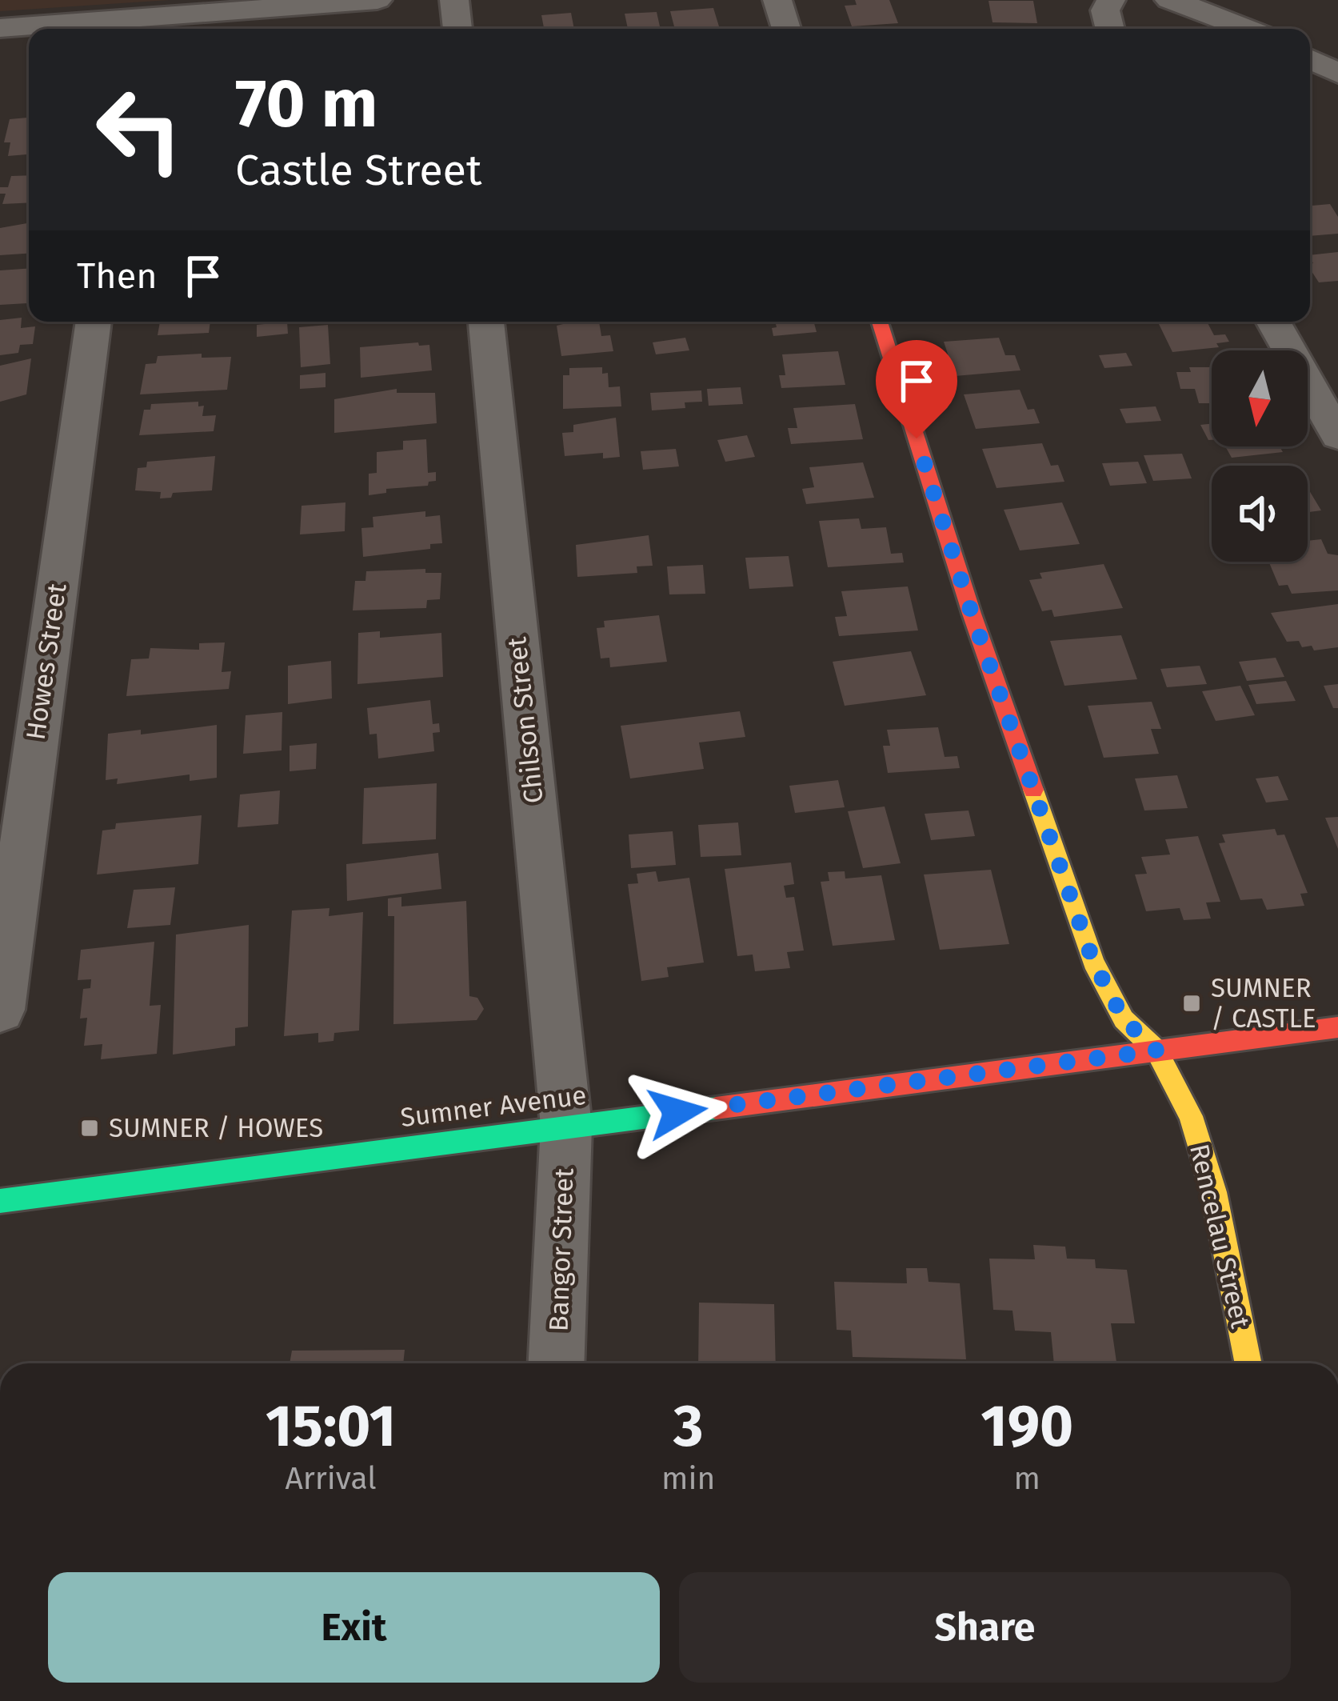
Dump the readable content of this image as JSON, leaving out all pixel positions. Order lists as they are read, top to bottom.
{
  "streets": {
    "street": [
      "Howes Street",
      "Chilson Street",
      "Sumner Avenue",
      "Rencelau Street",
      "Bangor Street"
    ]
  },
  "crossings": [
    ["Chilson Street", "Sumner Avenue"],
    ["Chilson Street", "Bangor Street"],
    ["Sumner Avenue", "Rencelau Street"],
    ["Sumner Avenue", "Bangor Street"]
  ],
  "places": {
    "transit": ["SUMNER / CASTLE", "SUMNER / HOWES"]
  },
  "north": "bottom",
  "page": {
    "turn": ["70 m", "Castle Street"],
    "then": "Then",
    "eta": [
      "15:01",
      "Arrival",
      "3",
      "min",
      "190",
      "m"
    ],
    "buttons": ["Exit", "Share"]
  }
}
